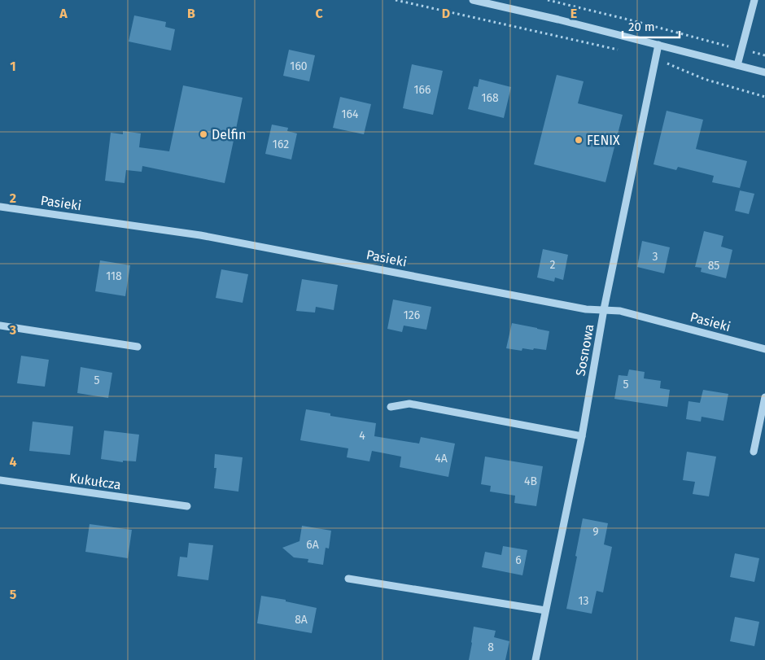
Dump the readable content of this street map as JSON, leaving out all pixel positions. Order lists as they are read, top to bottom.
{
  "streets": {
    "street": ["Pasieki", "Sosnowa", "Kukułcza"]
  },
  "crossings": [
    ["Pasieki", "Sosnowa"]
  ],
  "places": ["Delfin", "FENIX"],
  "house_numbers": [
    "160",
    "166",
    "168",
    "164",
    "162",
    "3",
    "2",
    "85",
    "118",
    "126",
    "5",
    "5",
    "4",
    "4A",
    "4B",
    "9",
    "6A",
    "6",
    "13",
    "8A",
    "8"
  ],
  "scale_bar": "20 m",
  "grid": {
    "columns": [
      "A",
      "B",
      "C",
      "D",
      "E"
    ],
    "rows": [
      "1",
      "2",
      "3",
      "4",
      "5"
    ]
  }
}
